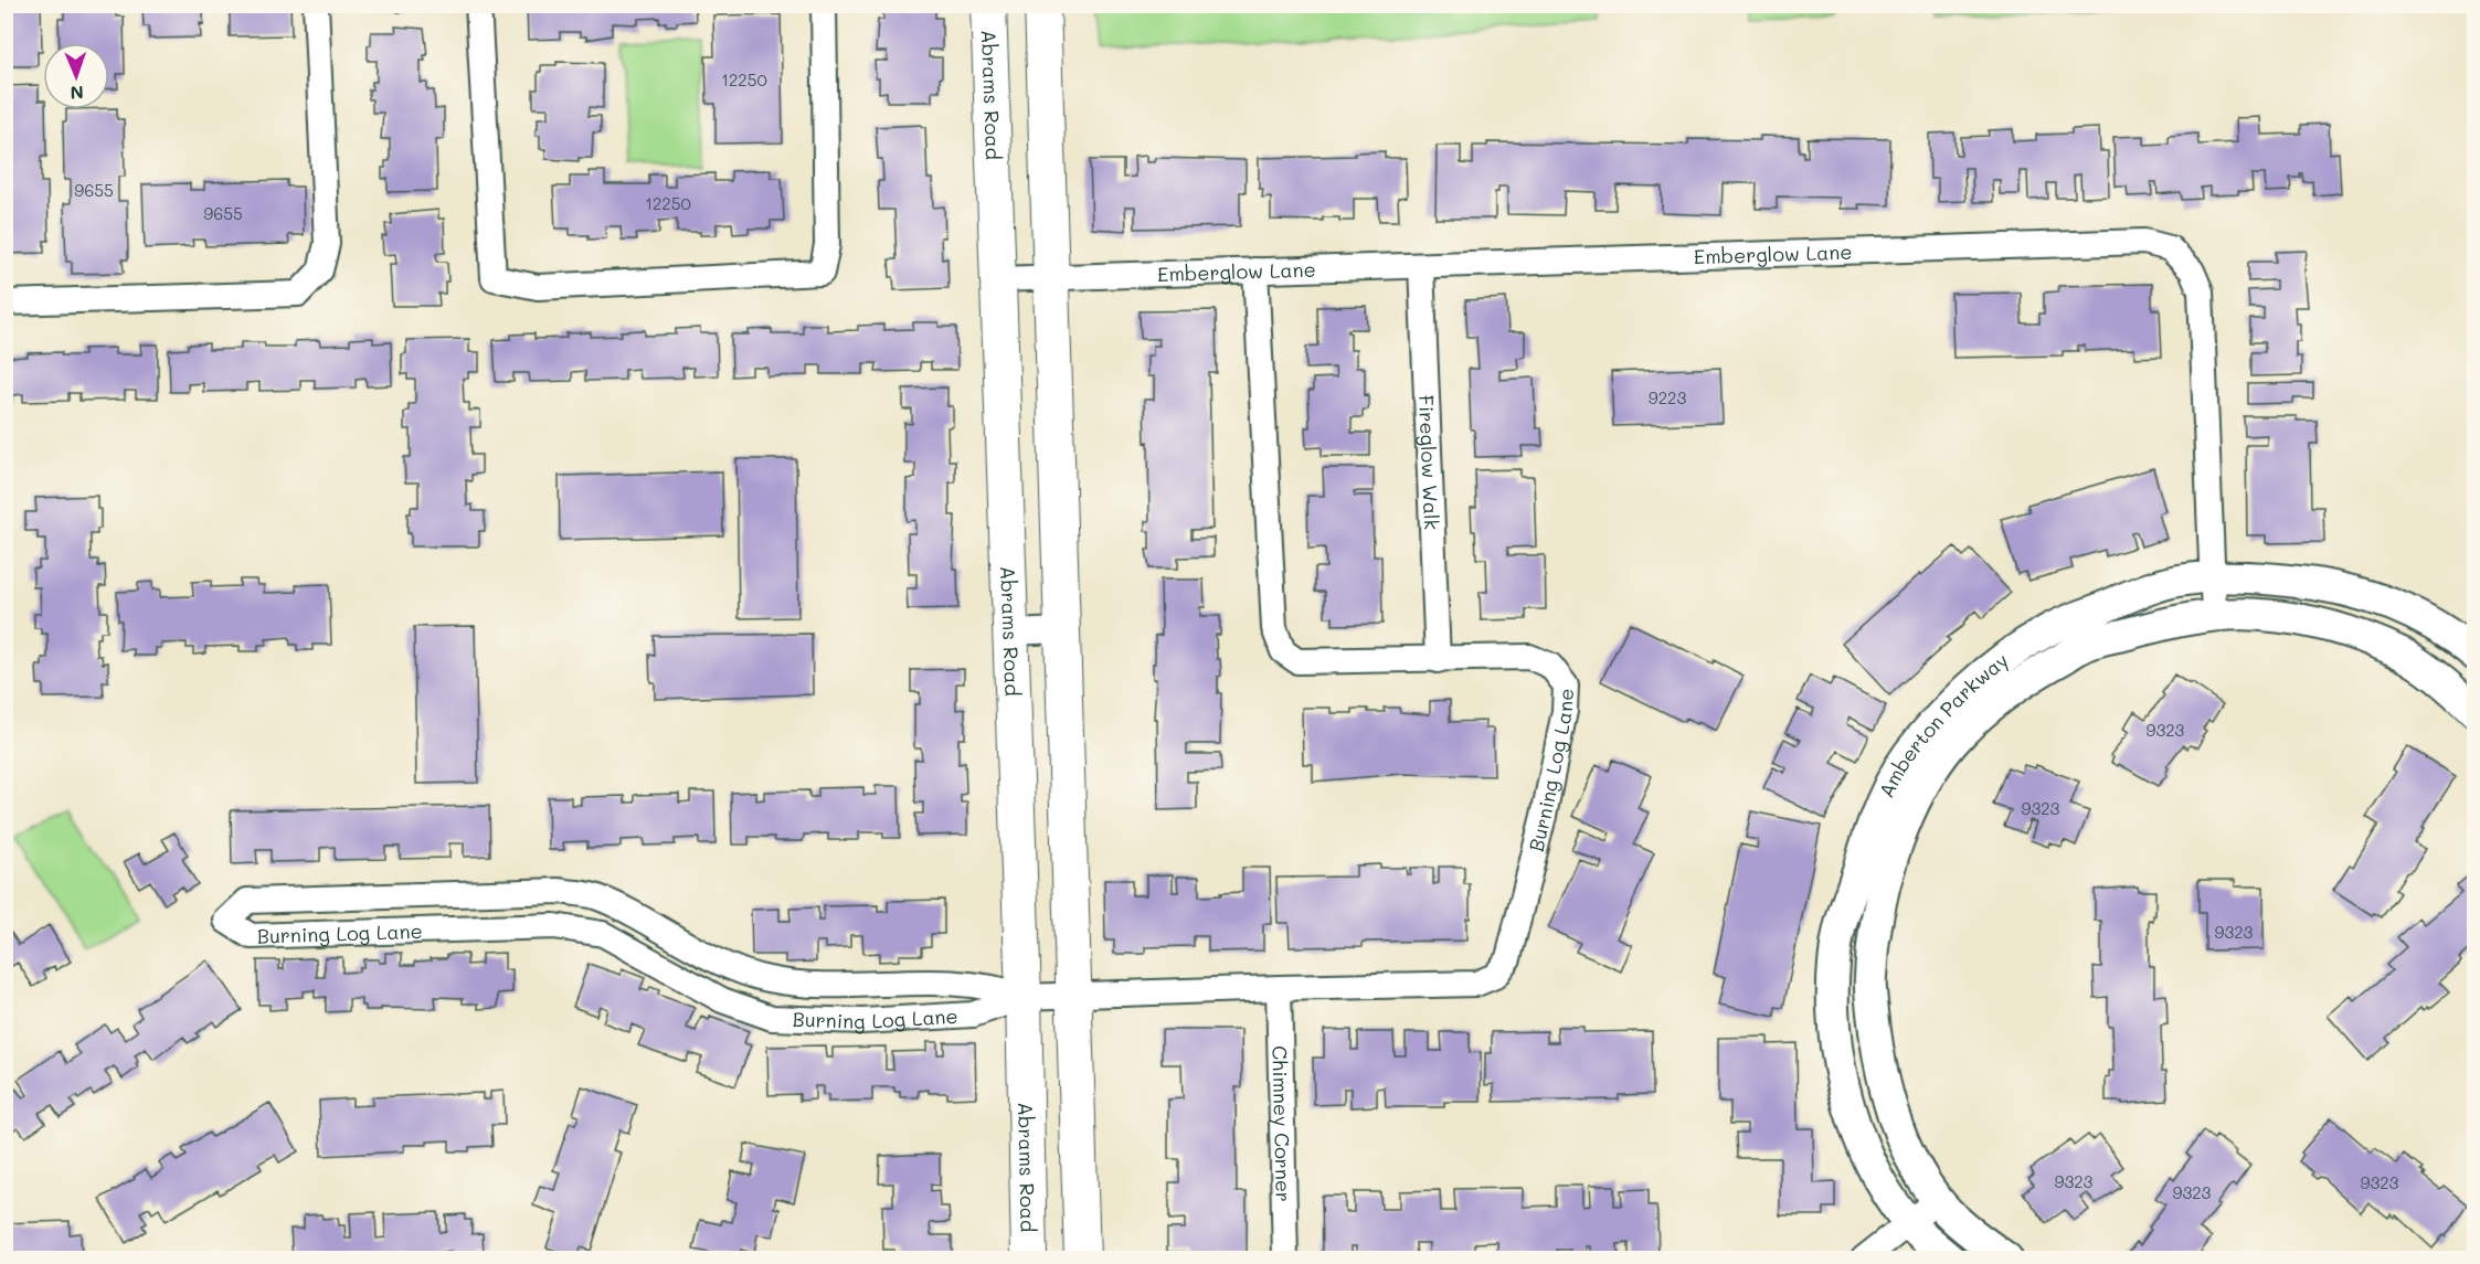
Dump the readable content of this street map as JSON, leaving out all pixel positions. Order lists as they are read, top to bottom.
{
  "streets": {
    "main road": ["Abrams Road"],
    "street": [
      "Emberglow Lane",
      "Fireglow Walk",
      "Amberton Parkway",
      "Burning Log Lane",
      "Chimney Corner"
    ]
  },
  "crossings": [
    ["Abrams Road", "Emberglow Lane"],
    ["Abrams Road", "Burning Log Lane"],
    ["Emberglow Lane", "Fireglow Walk"],
    ["Emberglow Lane", "Amberton Parkway"],
    ["Emberglow Lane", "Burning Log Lane"],
    ["Fireglow Walk", "Burning Log Lane"],
    ["Burning Log Lane", "Chimney Corner"]
  ],
  "house_numbers": [
    "12250",
    "9655",
    "12250",
    "9655",
    "9223",
    "9323",
    "9323",
    "9323",
    "9323",
    "9323",
    "9323"
  ],
  "north": "bottom"
}
